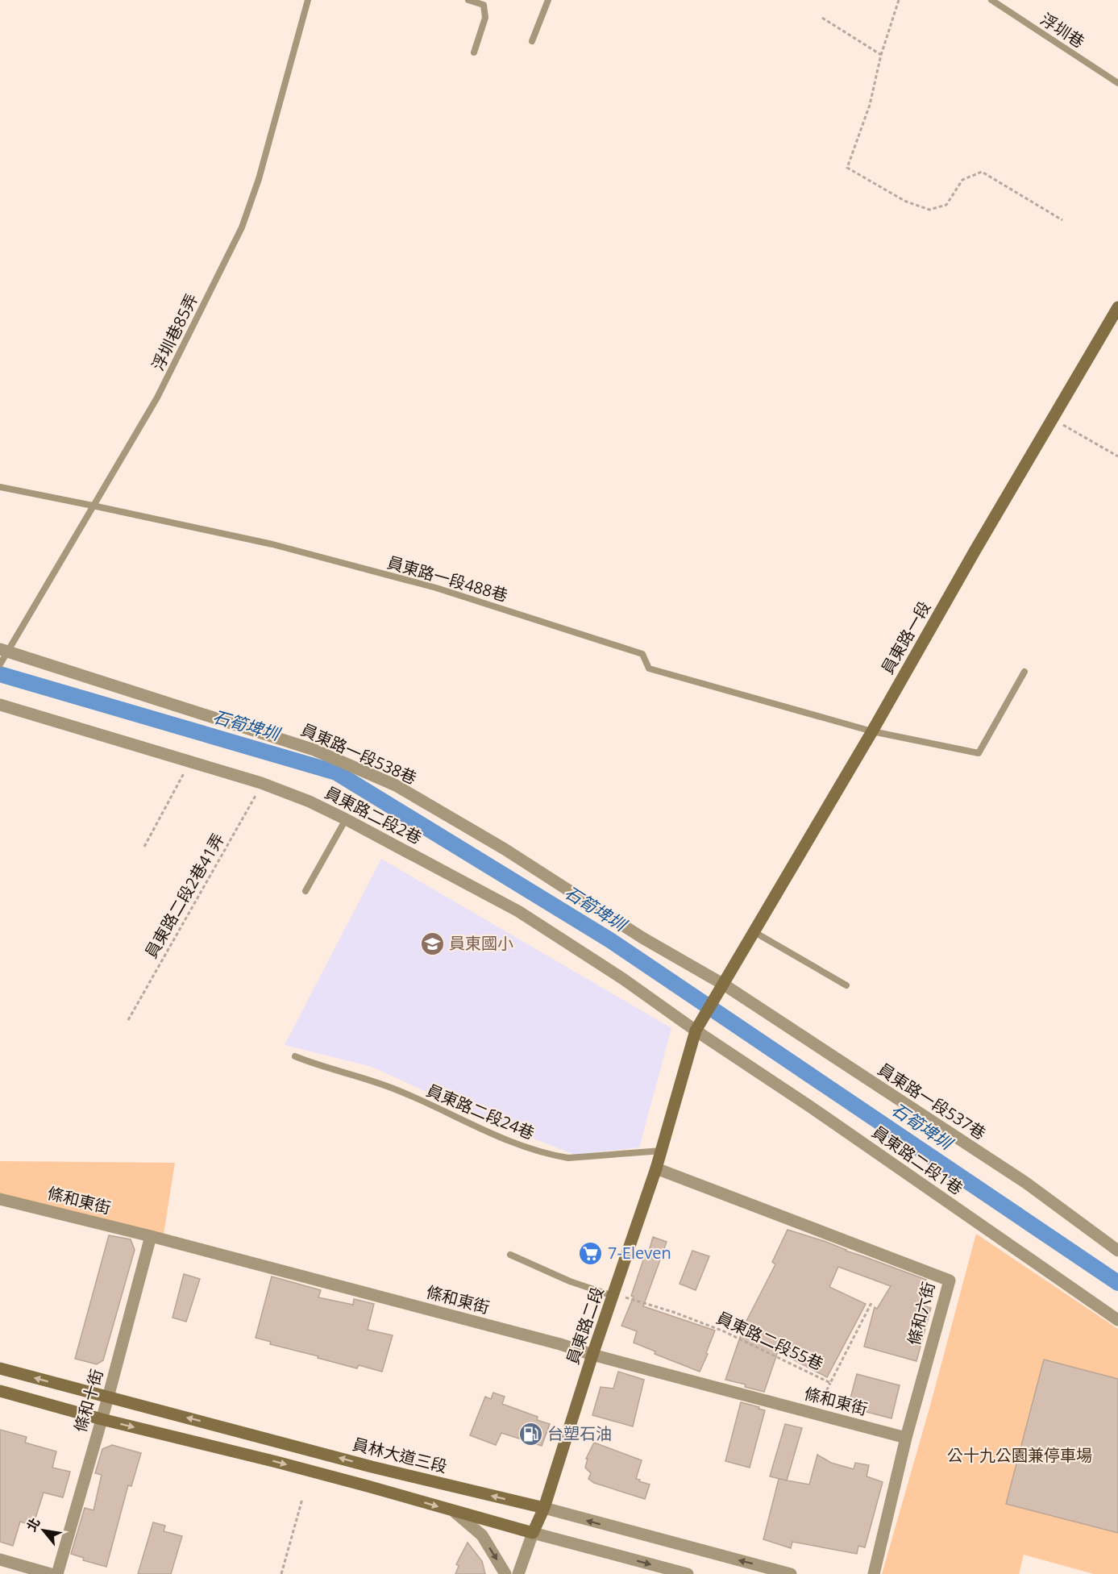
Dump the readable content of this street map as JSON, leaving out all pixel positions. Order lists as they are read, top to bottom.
{
  "streets": {
    "main road": ["員東路一段", "員東路二段", "員林大道三段"],
    "street": [
      "員東路一段538巷",
      "員東路二段2巷",
      "員東路一段537巷",
      "員東路二段1巷",
      "條和東街",
      "條和六街",
      "條和十街"
    ],
    "lane": [
      "浮圳巷",
      "浮圳巷85弄",
      "員東路一段488巷",
      "員東路二段24巷"
    ],
    "path": ["員東路二段2巷41弄", "員東路二段55巷"]
  },
  "crossings": [
    ["浮圳巷85弄", "員東路一段488巷"],
    ["浮圳巷85弄", "員東路一段538巷"],
    ["員東路一段488巷", "員東路一段"],
    ["員東路一段", "員東路一段538巷"],
    ["員東路一段", "員東路二段2巷"],
    ["員東路一段", "員東路一段537巷"],
    ["員東路一段", "員東路二段1巷"],
    ["員東路一段", "員東路二段"],
    ["員東路一段538巷", "員東路一段537巷"],
    ["員東路二段2巷", "員東路二段2巷41弄"],
    ["員東路二段2巷", "員東路二段1巷"],
    ["員東路二段2巷", "員東路二段"],
    ["員東路二段24巷", "員東路二段"],
    ["員東路二段1巷", "員東路二段"],
    ["條和東街", "條和六街"],
    ["條和東街", "員東路二段"],
    ["條和東街", "條和十街"],
    ["條和六街", "員東路二段"],
    ["員東路二段", "員東路二段55巷"],
    ["員東路二段", "員林大道三段"],
    ["條和十街", "員林大道三段"]
  ],
  "water": ["石筍埤圳"],
  "parks": ["公十九公園兼停車場"],
  "places": {
    "school or university": ["員東國小"],
    "supermarket": ["7-Eleven"],
    "fuel station": ["台塑石油"]
  },
  "north": "top left"
}
